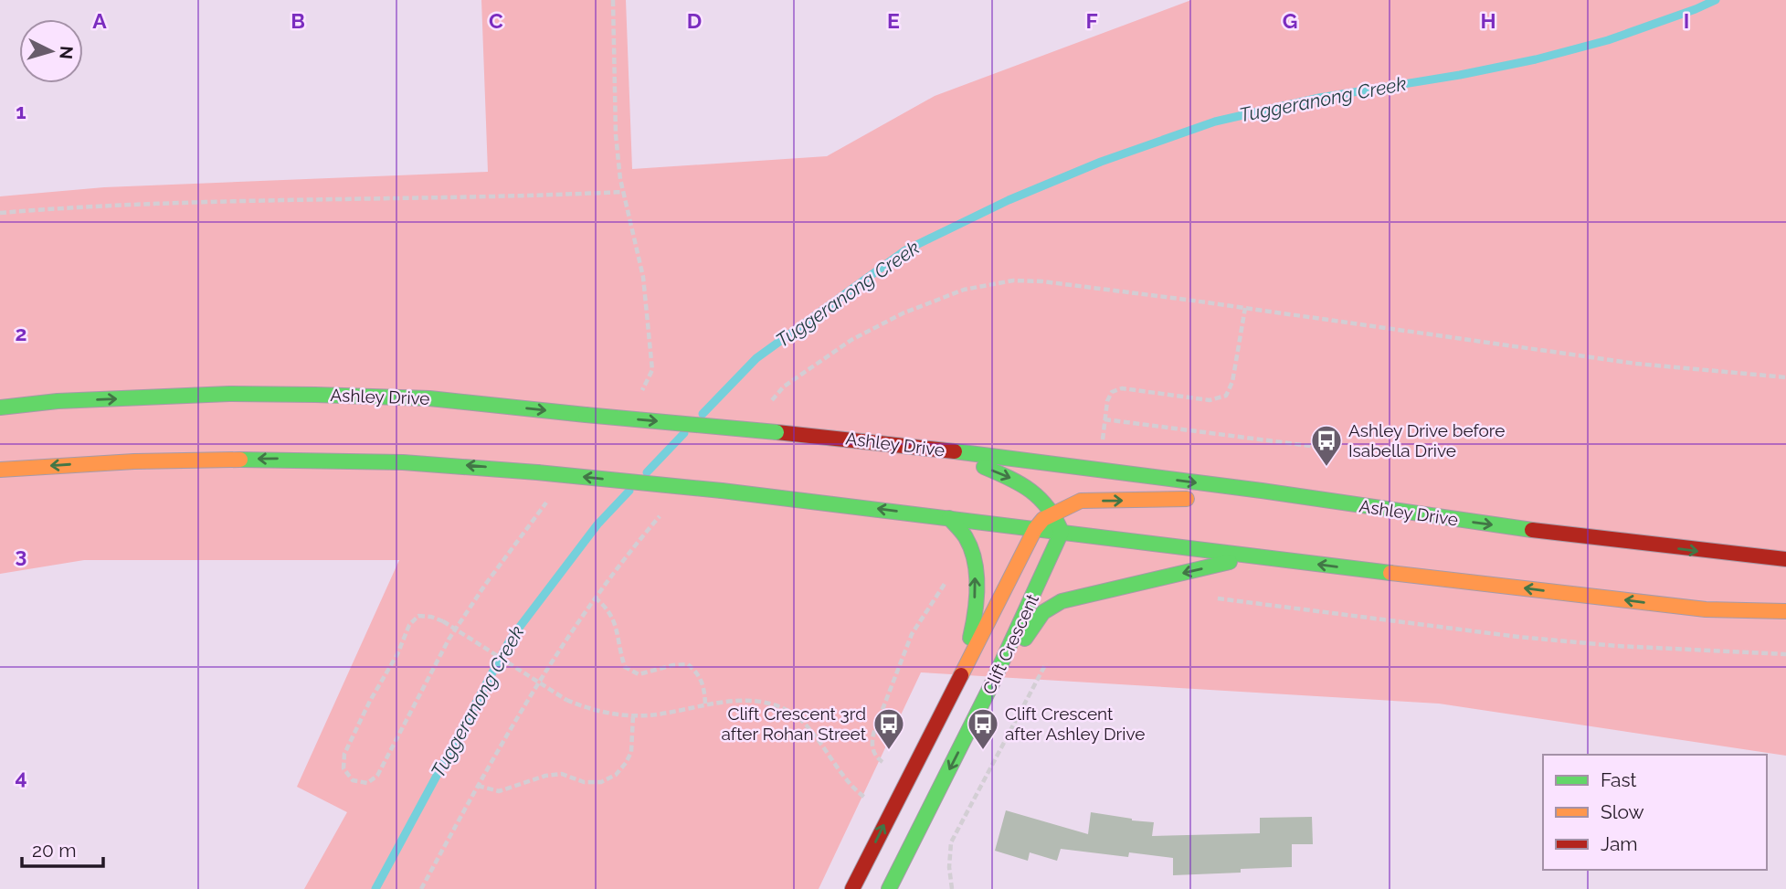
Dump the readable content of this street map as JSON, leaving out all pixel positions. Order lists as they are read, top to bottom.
{
  "streets": {
    "main road": ["Ashley Drive", "Clift Crescent"]
  },
  "water": ["Tuggeranong Creek"],
  "places": {
    "bus stop": ["Ashley Drive before Isabella Drive", "Clift Crescent 3rd after Rohan Street", "Clift Crescent after Ashley Drive"]
  },
  "legend": ["Fast", "Slow", "Jam"],
  "scale_bar": "20 m",
  "north": "right",
  "grid": {
    "columns": [
      "A",
      "B",
      "C",
      "D",
      "E",
      "F",
      "G",
      "H",
      "I"
    ],
    "rows": [
      "1",
      "2",
      "3",
      "4"
    ]
  }
}
